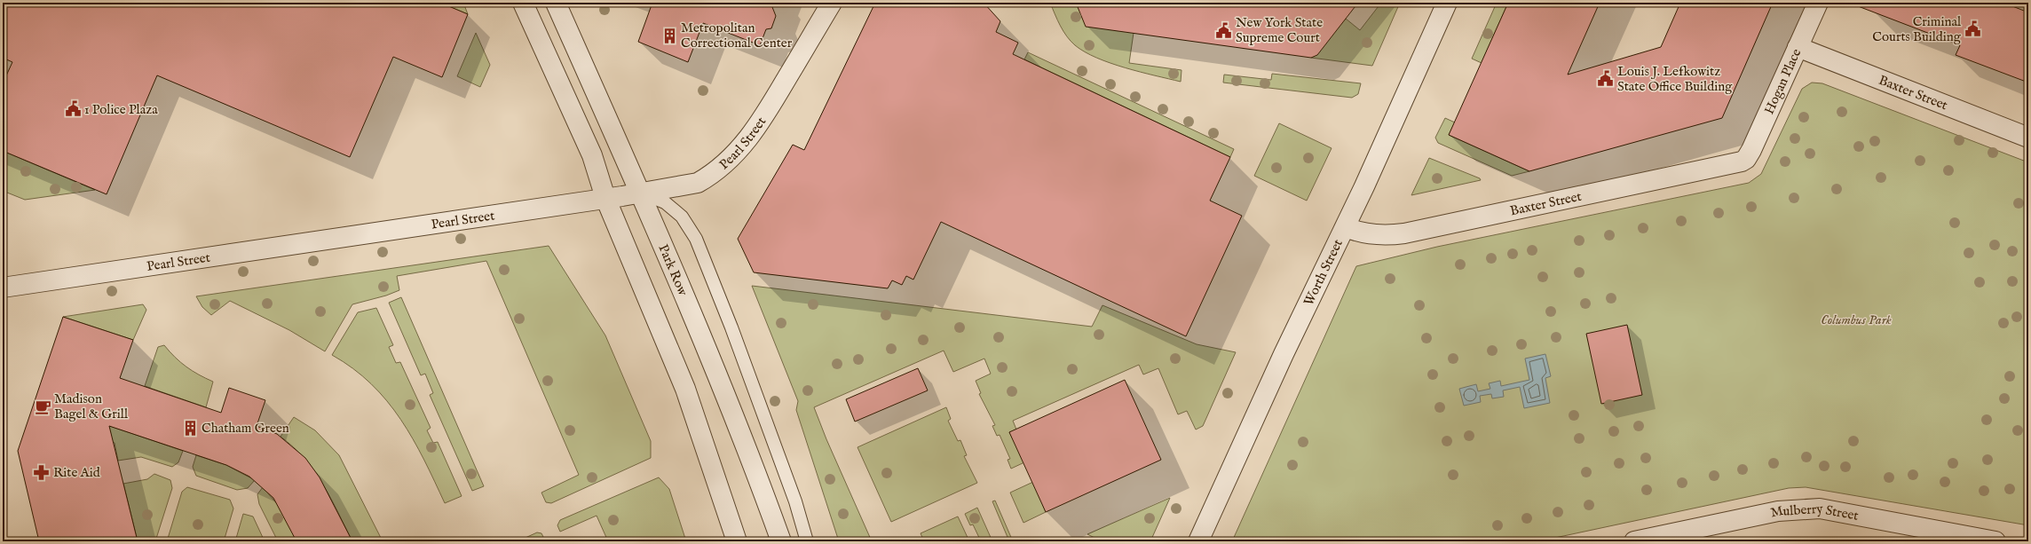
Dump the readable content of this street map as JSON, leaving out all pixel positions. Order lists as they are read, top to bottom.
{
  "streets": {
    "street": [
      "Hogan Place",
      "Baxter Street",
      "Pearl Street",
      "Park Row",
      "Worth Street",
      "Mulberry Street"
    ]
  },
  "crossings": [
    ["Hogan Place", "Baxter Street"],
    ["Baxter Street", "Worth Street"],
    ["Pearl Street", "Park Row"]
  ],
  "parks": ["Columbus Park"],
  "places": {
    "public building": [
      "Criminal Courts Building",
      "New York State Supreme Court",
      "Louis J. Lefkowitz State Office Building",
      "1 Police Plaza"
    ],
    "building": ["Metropolitan Correctional Center", "Chatham Green"],
    "cafe": ["Madison Bagel & Grill"],
    "pharmacy": ["Rite Aid"]
  }
}
